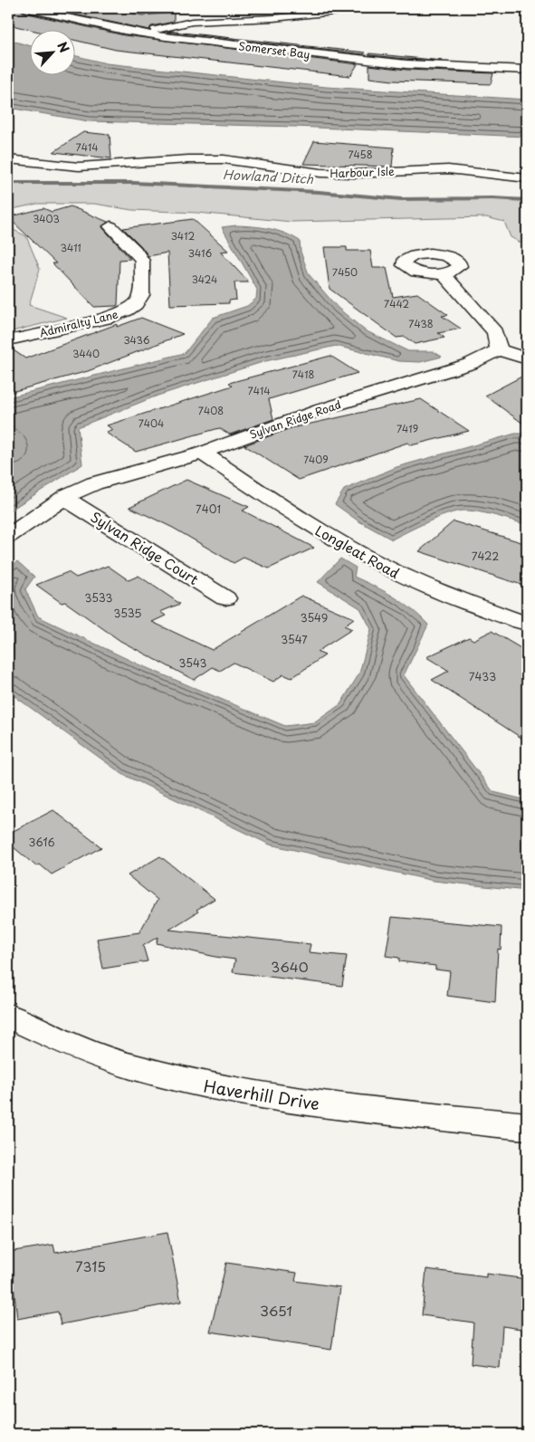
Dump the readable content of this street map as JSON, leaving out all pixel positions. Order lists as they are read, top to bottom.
{
  "streets": {
    "street": [
      "Somerset Bay",
      "Harbour Isle",
      "Admiralty Lane",
      "Sylvan Ridge Road",
      "Sylvan Ridge Court",
      "Longleat Road",
      "Haverhill Drive"
    ]
  },
  "crossings": [
    ["Sylvan Ridge Road", "Sylvan Ridge Court"],
    ["Sylvan Ridge Road", "Longleat Road"]
  ],
  "water": ["Howland Ditch"],
  "house_numbers": [
    "7414",
    "7458",
    "3403",
    "3412",
    "3411",
    "3416",
    "7450",
    "3424",
    "7442",
    "7438",
    "3436",
    "3440",
    "7418",
    "7414",
    "7408",
    "7404",
    "7419",
    "7409",
    "7401",
    "7422",
    "3533",
    "3535",
    "3549",
    "3547",
    "3543",
    "7433",
    "3616",
    "3640",
    "7315",
    "3651"
  ],
  "north": "top right"
}
